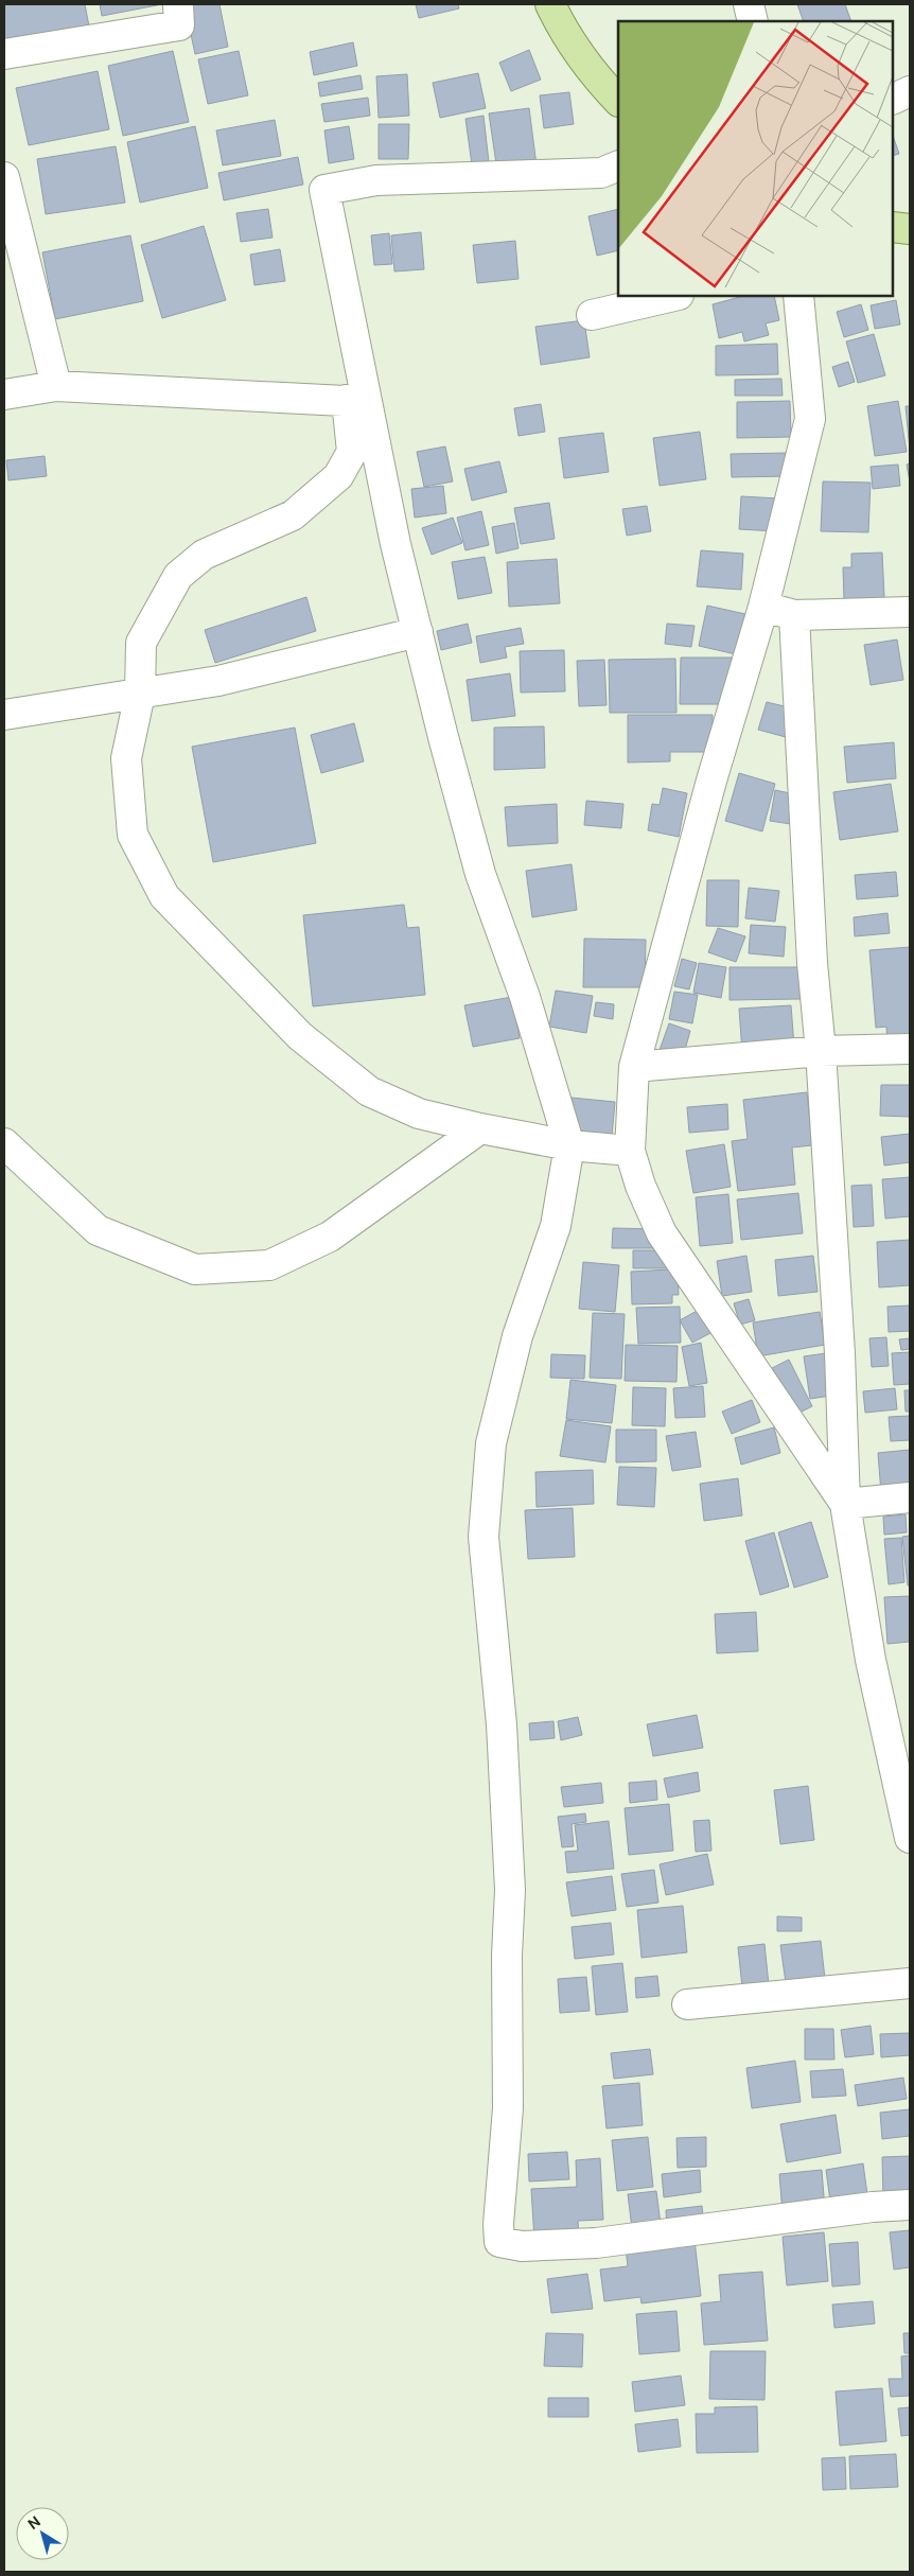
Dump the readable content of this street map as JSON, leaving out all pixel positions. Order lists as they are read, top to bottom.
{
  "north": "top left"
}
